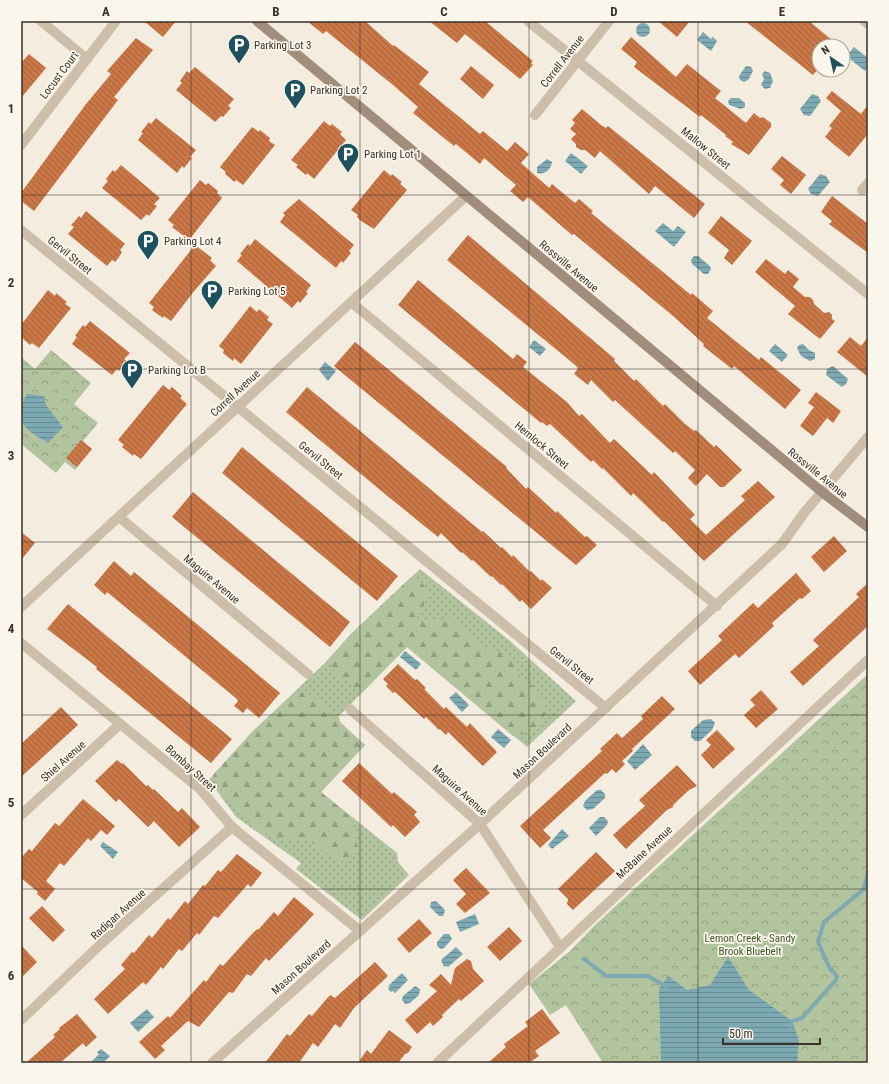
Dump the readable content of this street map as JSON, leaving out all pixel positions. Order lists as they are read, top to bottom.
{
  "streets": {
    "street": [
      "Correll Avenue",
      "Locust Court",
      "Mallow Street",
      "Gervil Street",
      "Rossville Avenue",
      "Hemlock Street",
      "Maguire Avenue",
      "Mason Boulevard",
      "Shiel Avenue",
      "Bombay Street",
      "McBaine Avenue",
      "Radigan Avenue"
    ]
  },
  "crossings": [
    ["Correll Avenue", "Mallow Street"],
    ["Correll Avenue", "Gervil Street"],
    ["Correll Avenue", "Rossville Avenue"],
    ["Correll Avenue", "Hemlock Street"],
    ["Correll Avenue", "Maguire Avenue"],
    ["Gervil Street", "Mason Boulevard"],
    ["Rossville Avenue", "Mason Boulevard"],
    ["Hemlock Street", "Mason Boulevard"],
    ["Maguire Avenue", "Mason Boulevard"],
    ["Maguire Avenue", "McBaine Avenue"],
    ["Mason Boulevard", "Bombay Street"],
    ["Shiel Avenue", "Bombay Street"],
    ["Bombay Street", "Radigan Avenue"]
  ],
  "parks": ["Lemon Creek - Sandy Brook Bluebelt"],
  "places": {
    "parking": [
      "Parking Lot 3",
      "Parking Lot 2",
      "Parking Lot 1",
      "Parking Lot 4",
      "Parking Lot 5",
      "Parking Lot B"
    ]
  },
  "scale_bar": "50 m",
  "north": "top left",
  "grid": {
    "columns": [
      "A",
      "B",
      "C",
      "D",
      "E"
    ],
    "rows": [
      "1",
      "2",
      "3",
      "4",
      "5",
      "6"
    ]
  }
}
